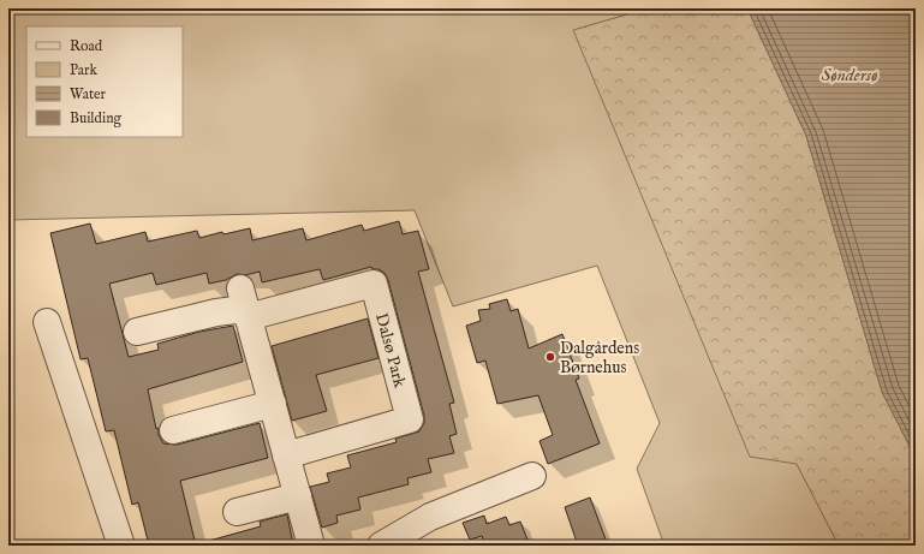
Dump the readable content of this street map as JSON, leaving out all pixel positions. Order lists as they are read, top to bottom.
{
  "streets": {
    "street": ["Dalsø Park"]
  },
  "water": ["Søndersø"],
  "places": ["Dalgårdens Børnehus"],
  "legend": [
    "Road",
    "Park",
    "Water",
    "Building"
  ]
}
